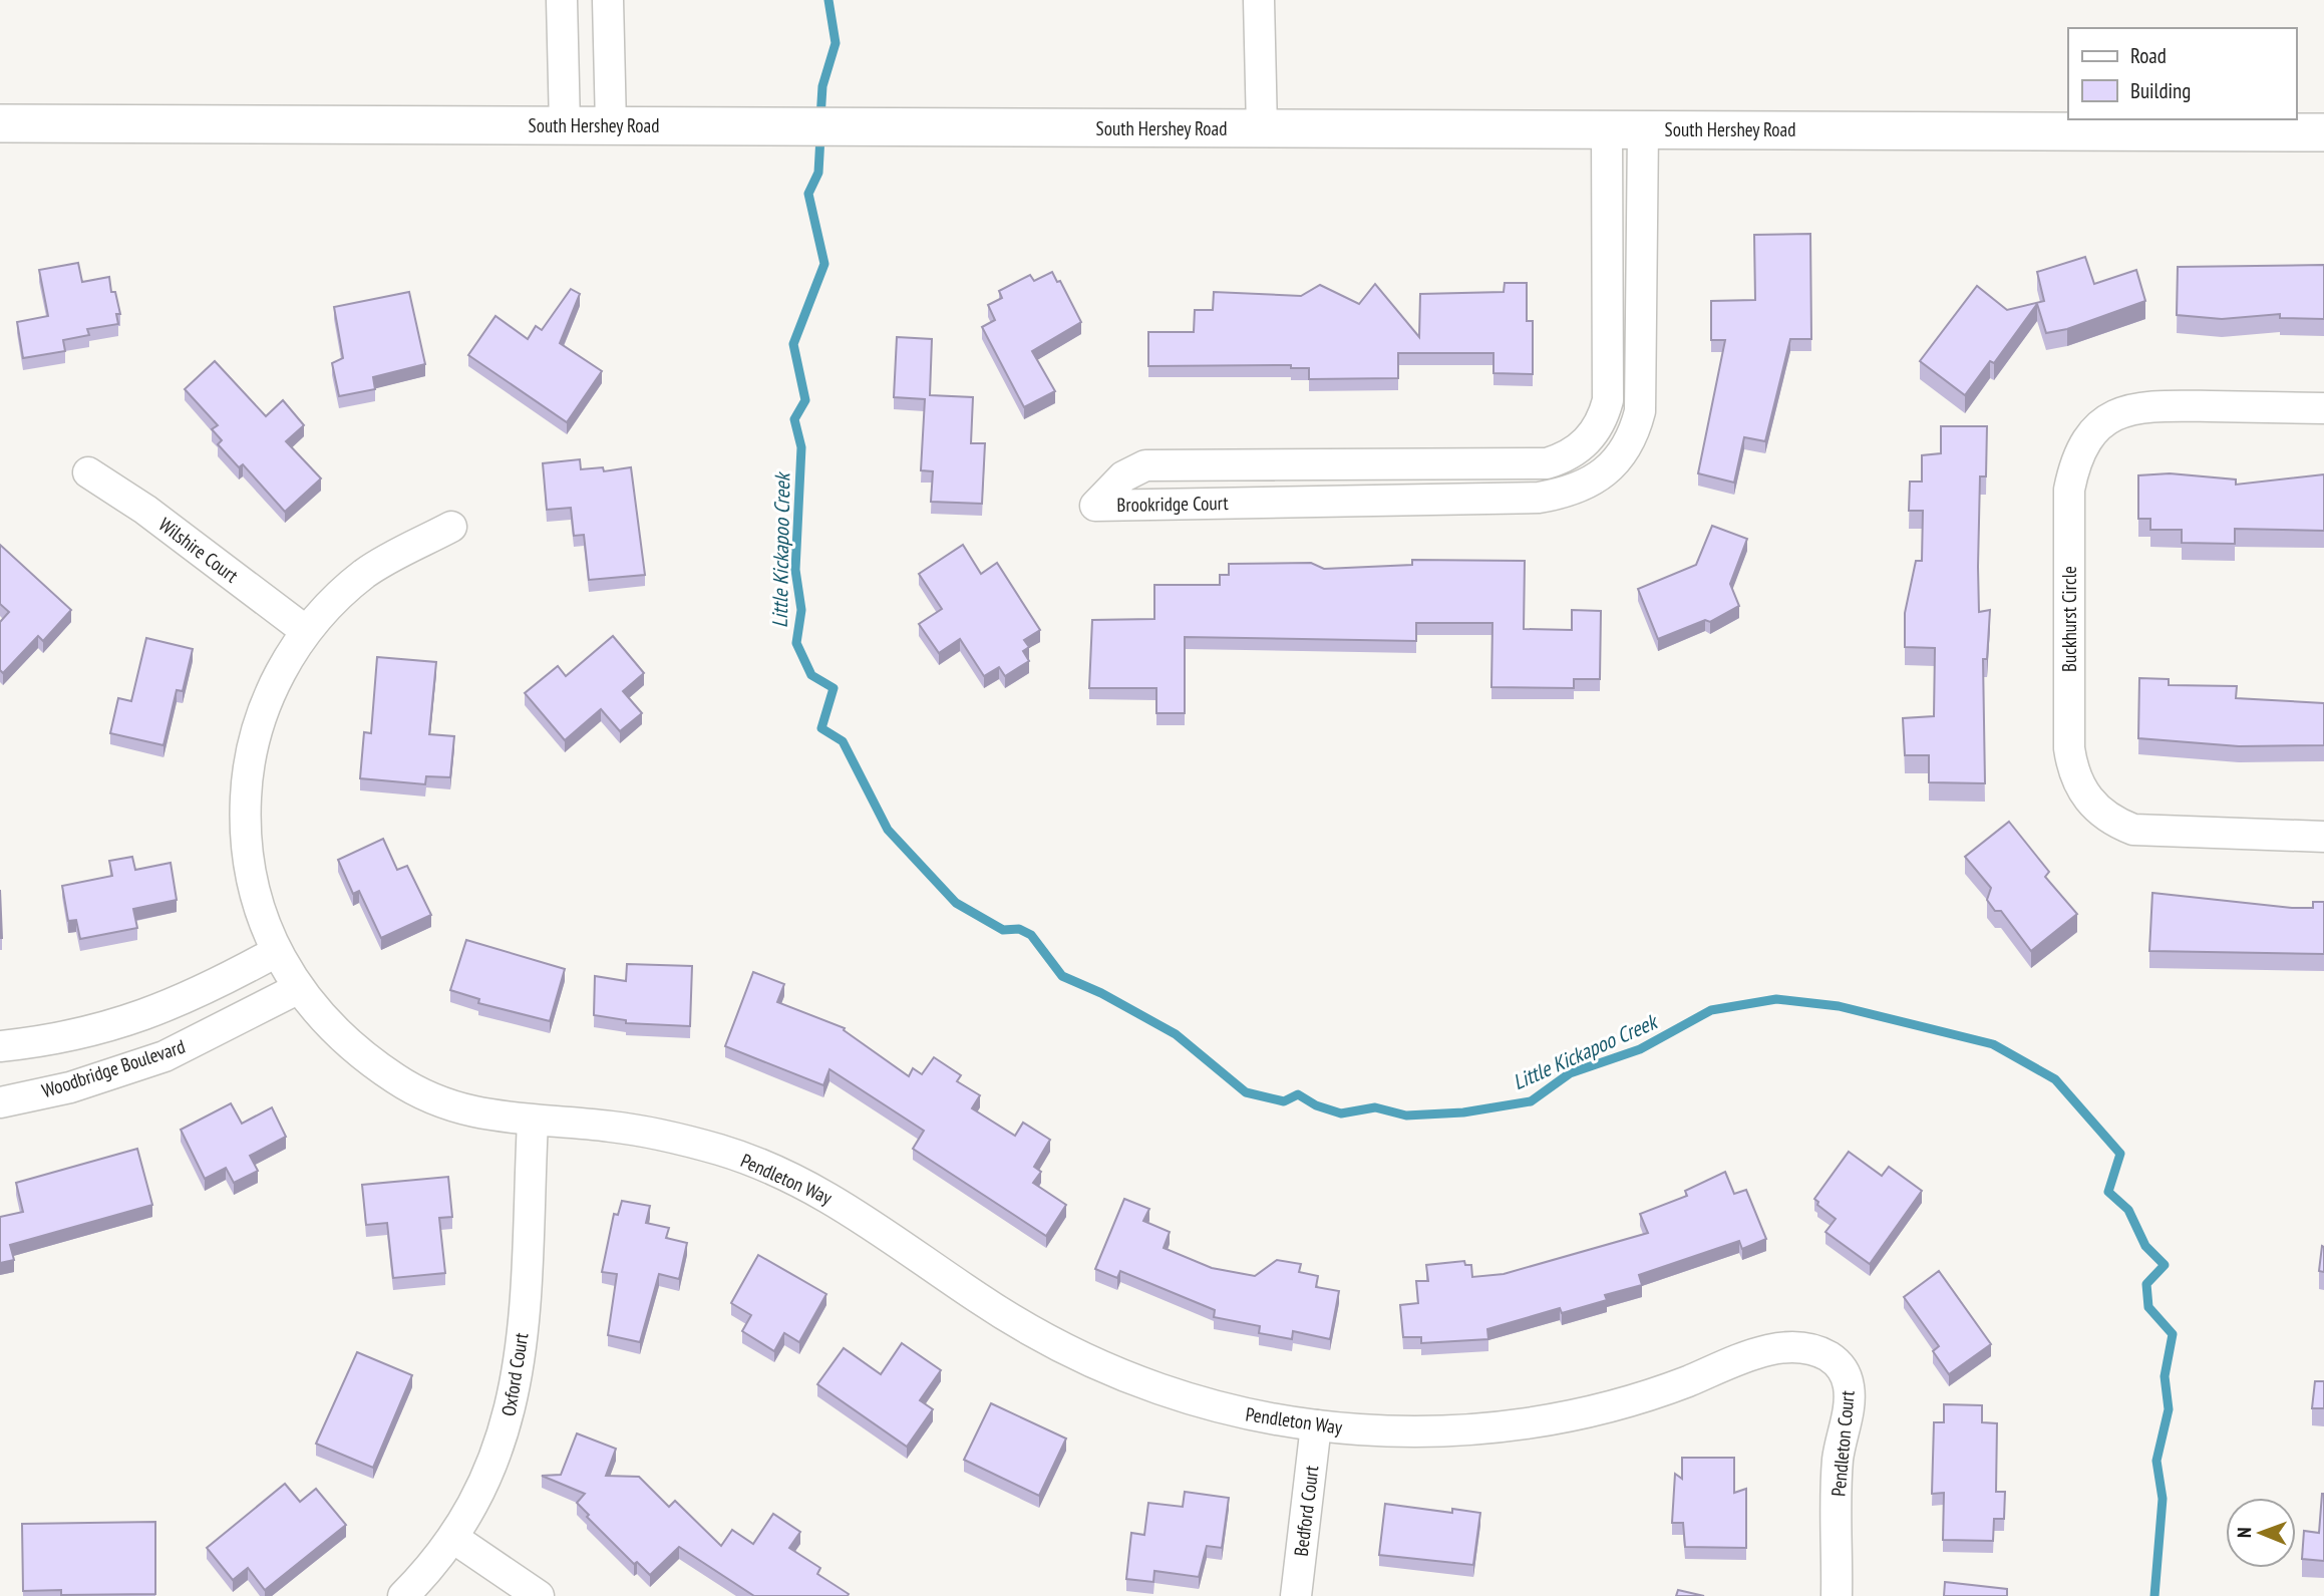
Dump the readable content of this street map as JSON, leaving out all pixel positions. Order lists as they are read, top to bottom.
{
  "streets": {
    "main road": ["South Hershey Road"],
    "street": [
      "Brookridge Court",
      "Wilshire Court",
      "Buckhurst Circle",
      "Woodbridge Boulevard",
      "Pendleton Way",
      "Oxford Court",
      "Pendleton Court",
      "Bedford Court"
    ]
  },
  "crossings": [
    ["South Hershey Road", "Brookridge Court"],
    ["Wilshire Court", "Pendleton Way"],
    ["Woodbridge Boulevard", "Pendleton Way"],
    ["Pendleton Way", "Oxford Court"],
    ["Pendleton Way", "Pendleton Court"],
    ["Pendleton Way", "Bedford Court"]
  ],
  "water": ["Little Kickapoo Creek"],
  "legend": ["Road", "Building"],
  "north": "left"
}
